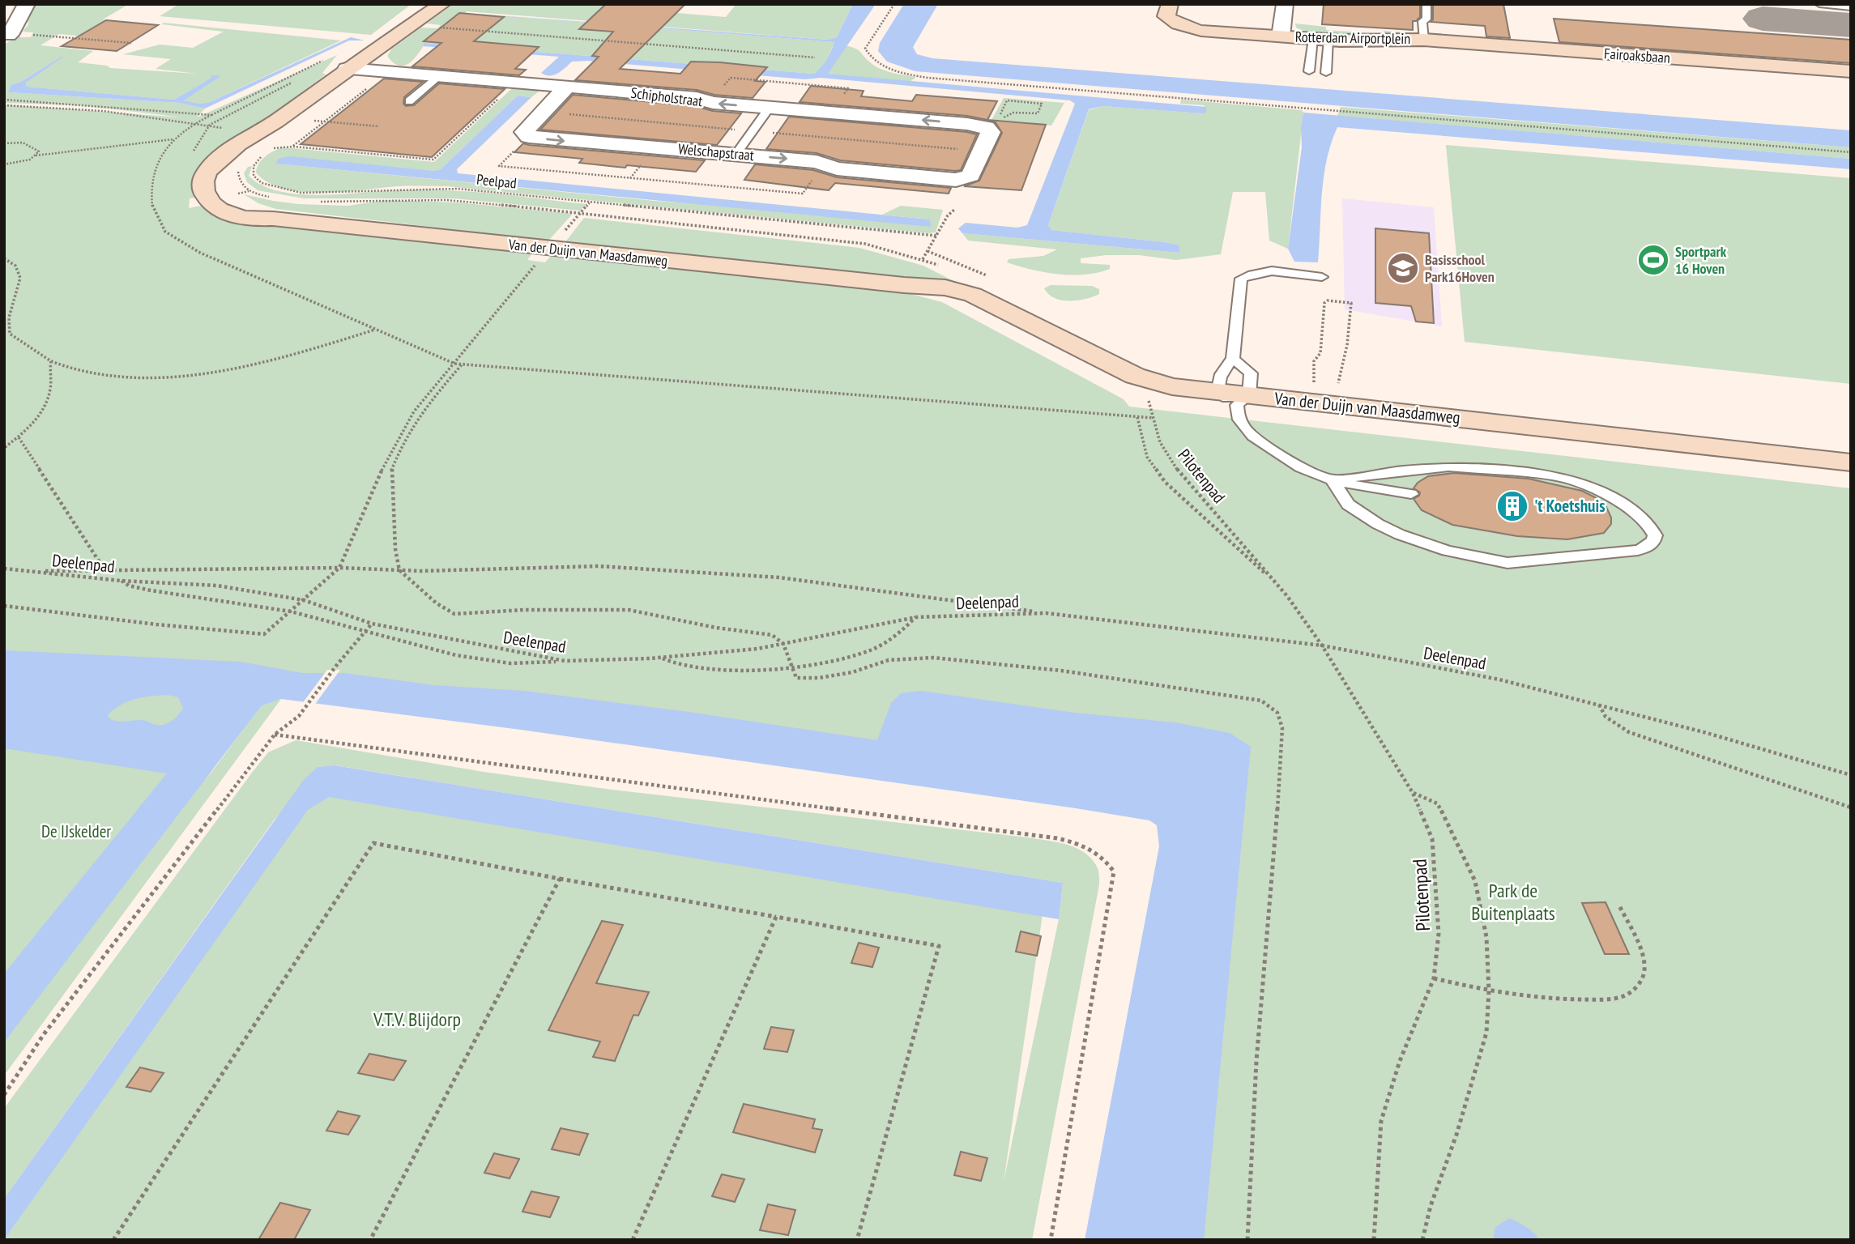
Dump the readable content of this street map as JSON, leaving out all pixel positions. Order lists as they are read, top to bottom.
{
  "streets": {
    "street": [
      "Rotterdam Airportplein",
      "Fairoaksbaan",
      "Schipholstraat",
      "Welschapstraat",
      "Van der Duijn van Maasdamweg"
    ],
    "path": ["Peelpad", "Pilotenpad", "Deelenpad"]
  },
  "crossings": [
    ["Rotterdam Airportplein", "Fairoaksbaan"],
    ["Schipholstraat", "Welschapstraat"],
    ["Schipholstraat", "Peelpad"],
    ["Schipholstraat", "Van der Duijn van Maasdamweg"],
    ["Van der Duijn van Maasdamweg", "Pilotenpad"],
    ["Pilotenpad", "Deelenpad"]
  ],
  "one_way": ["Schipholstraat", "Welschapstraat"],
  "parks": ["De IJskelder", "Park de Buitenplaats", "V.T.V. Blijdorp"],
  "places": {
    "sports": ["Sportpark 16 Hoven"],
    "school or university": ["Basisschool Park16Hoven"],
    "building": ["'t Koetshuis"]
  }
}
